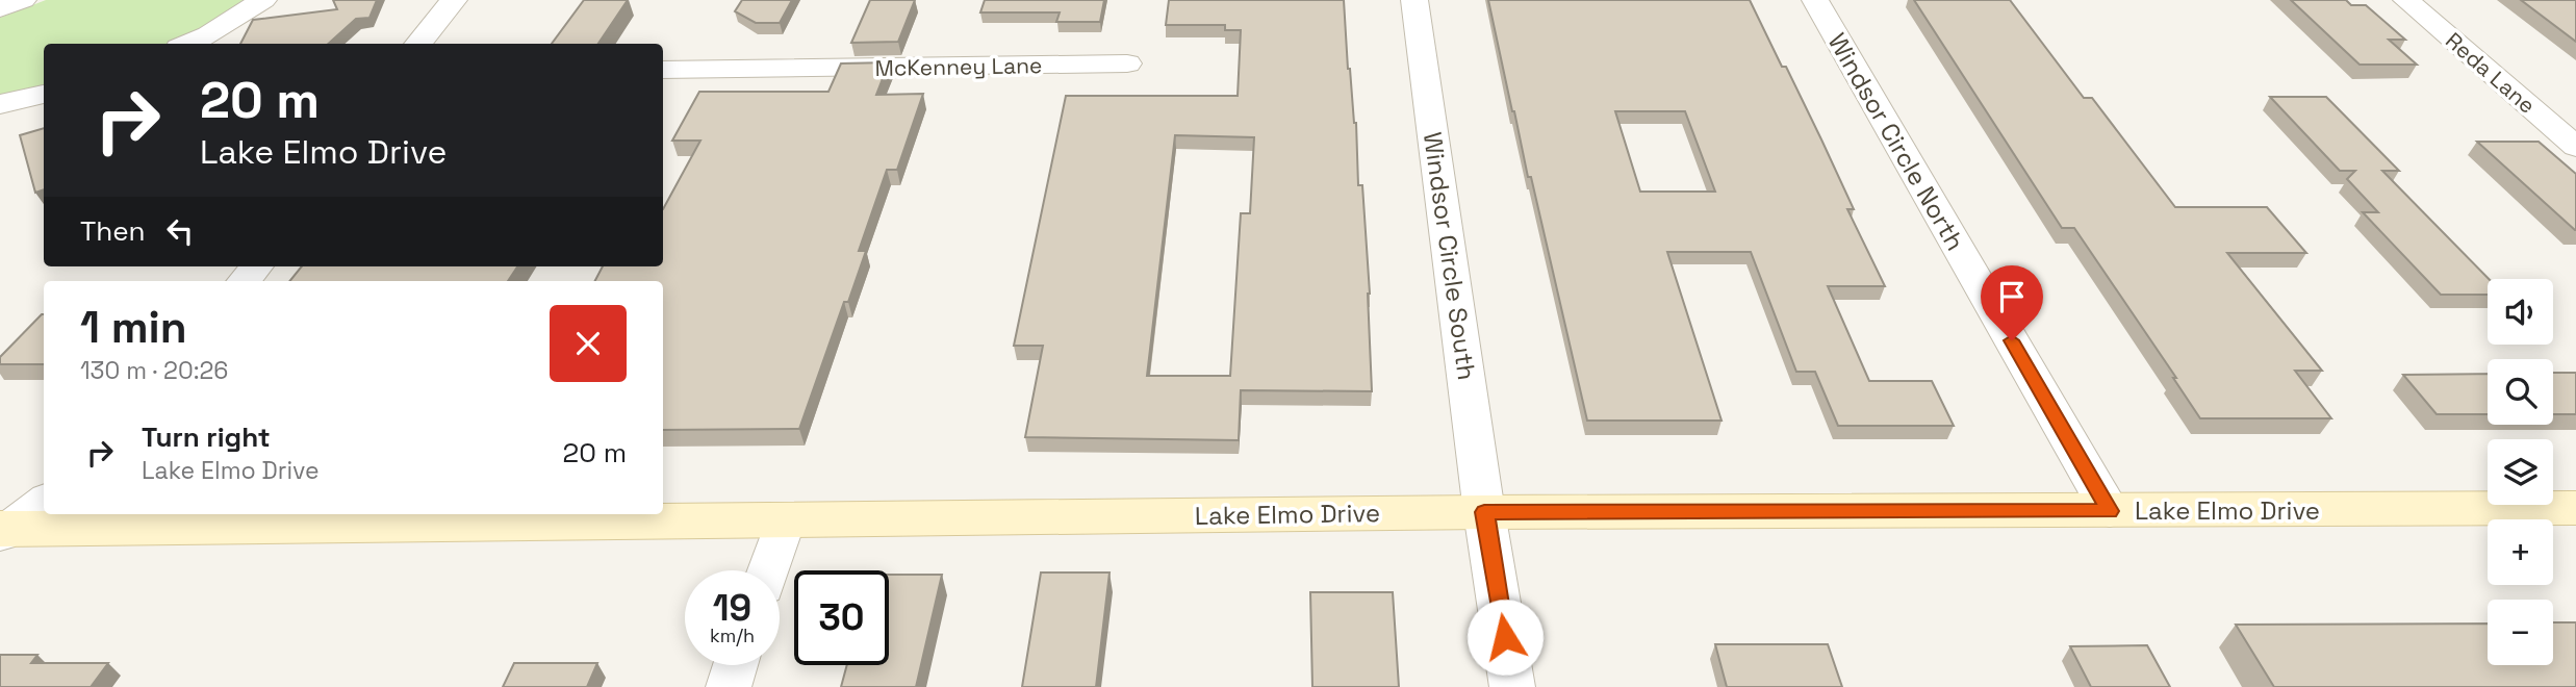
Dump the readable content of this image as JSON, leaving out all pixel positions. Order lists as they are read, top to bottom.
{
  "streets": {
    "main road": ["Lake Elmo Drive"],
    "street": [
      "McKenney Lane",
      "Reda Lane",
      "Windsor Circle North",
      "Windsor Circle South"
    ]
  },
  "crossings": [
    ["Windsor Circle North", "Lake Elmo Drive"],
    ["Windsor Circle South", "Lake Elmo Drive"]
  ],
  "page": {
    "turn": ["20 m", "Lake Elmo Drive"],
    "then": "Then",
    "map_buttons": ["+", "−"],
    "heading": ["1 min", "130 m · 20:26"],
    "list": [
      {
        "name": "Turn right",
        "note": "Lake Elmo Drive",
        "value": "20 m"
      }
    ],
    "speed": "19 km/h",
    "limit": "30"
  }
}
